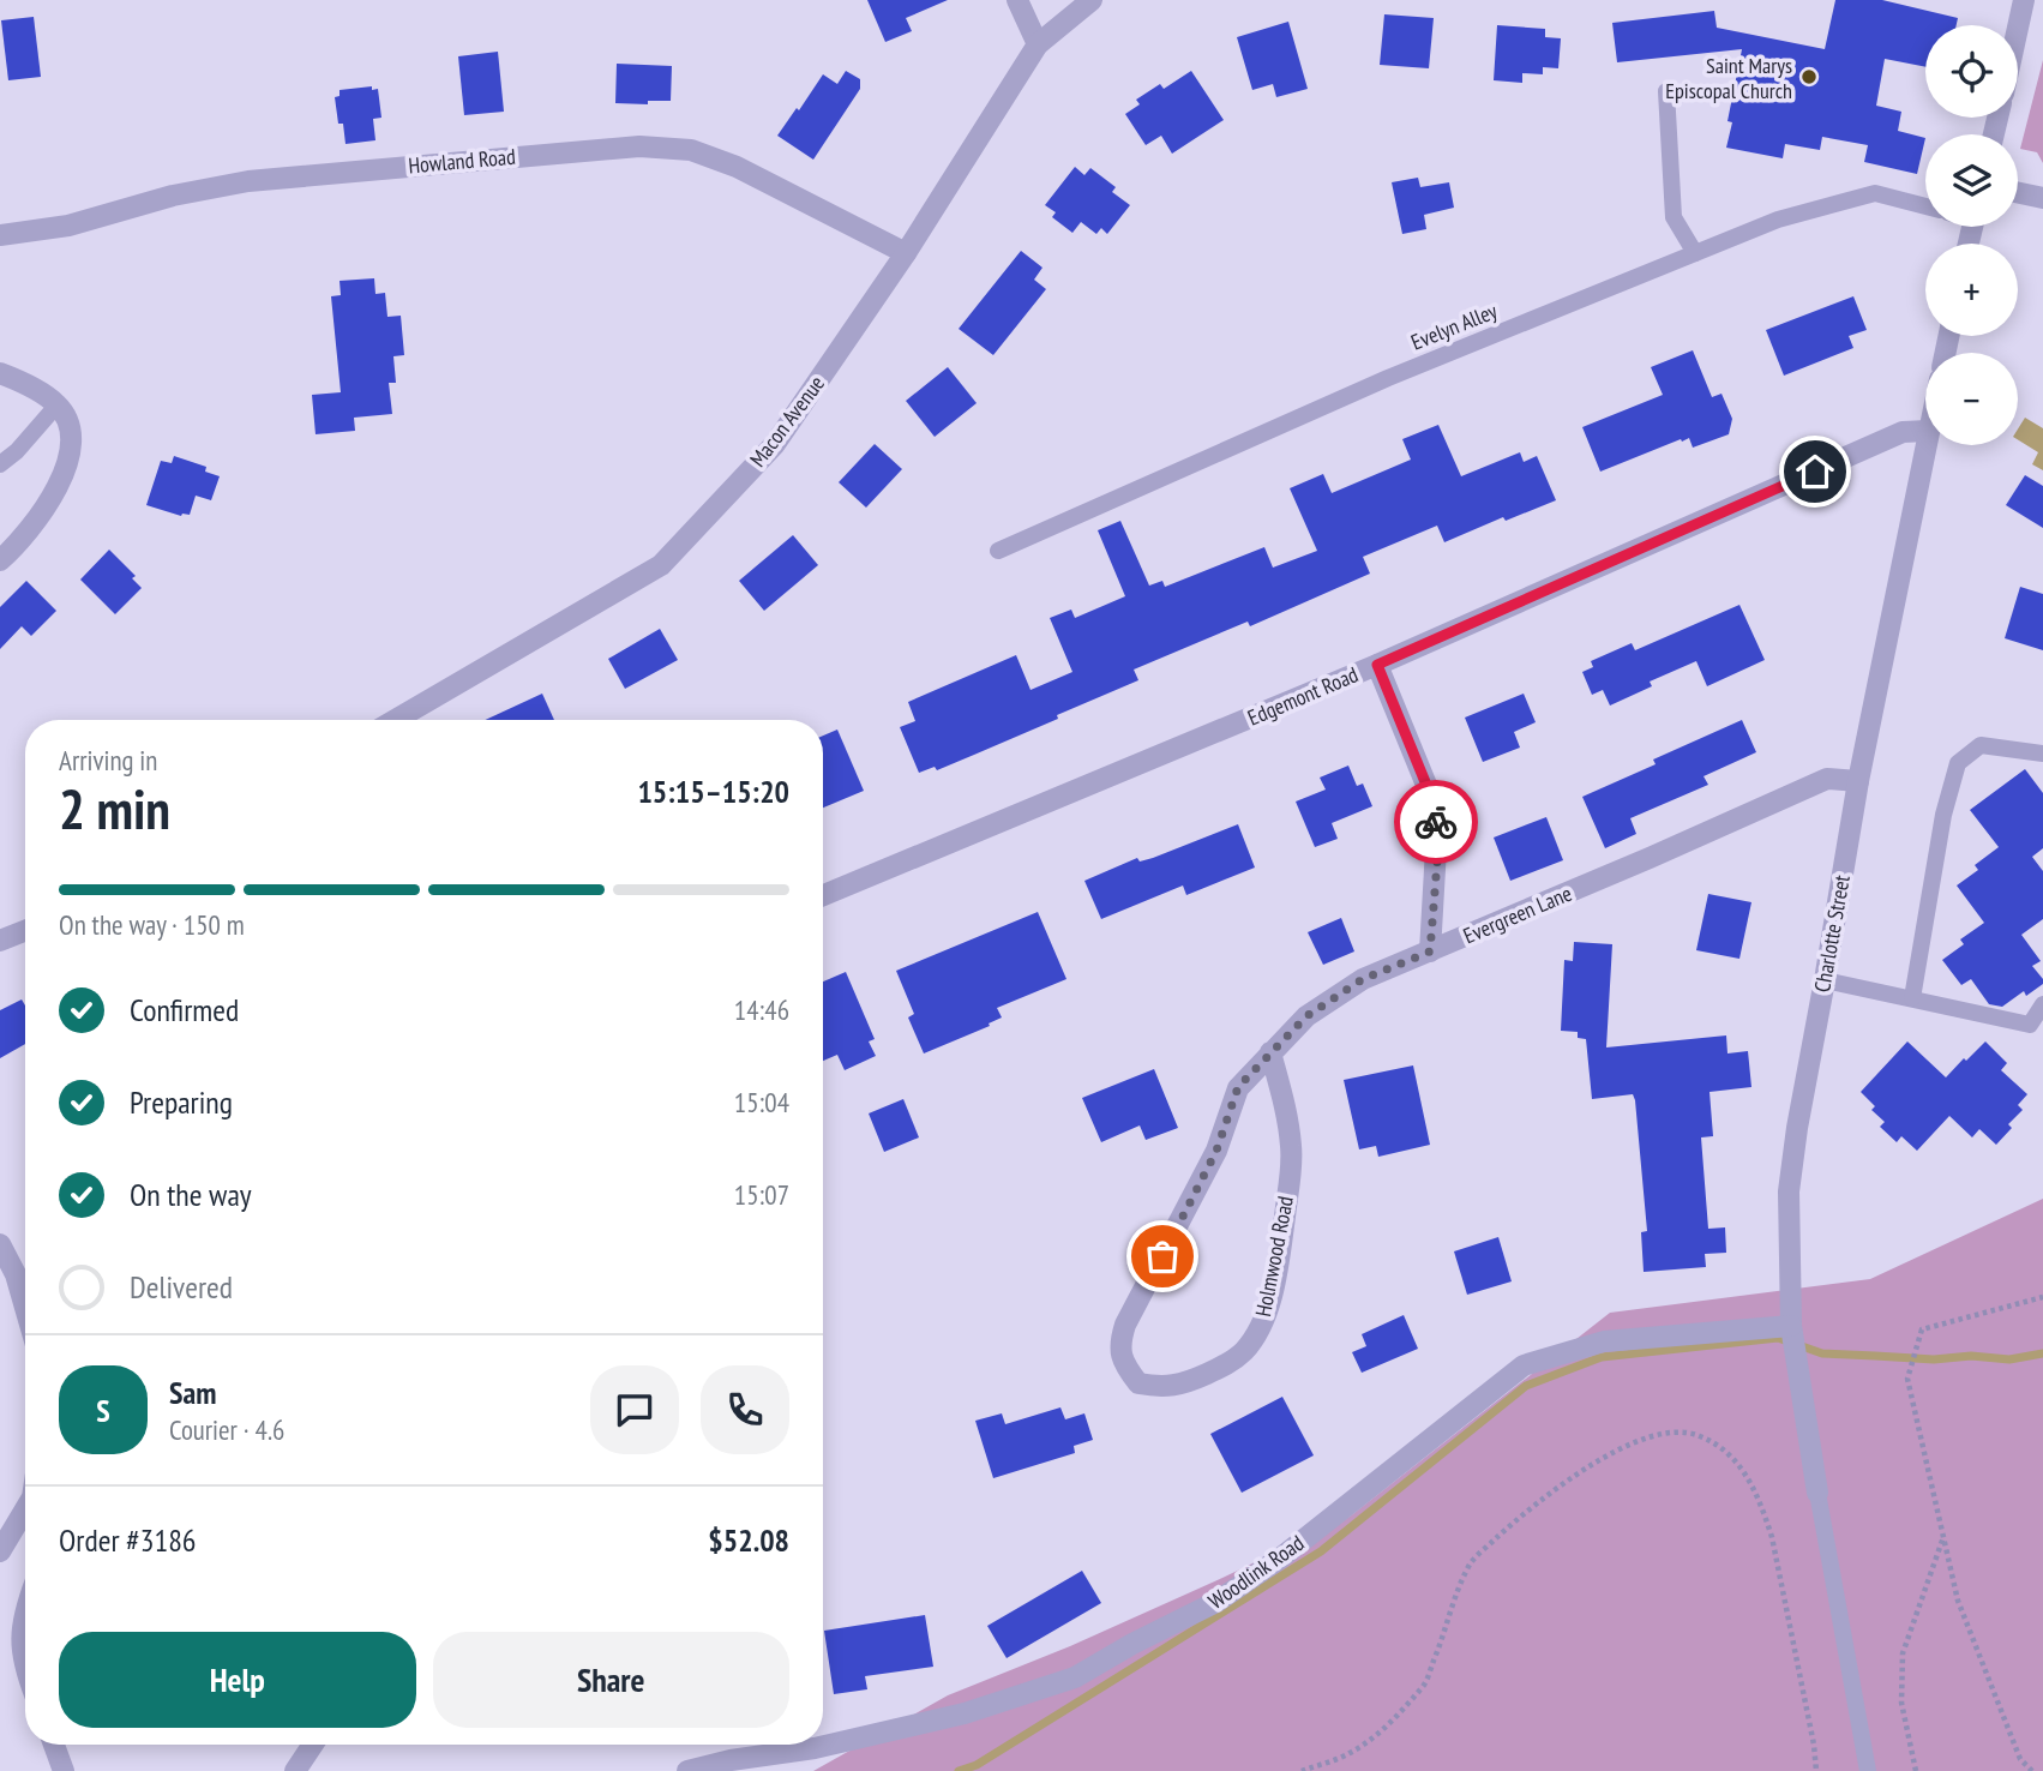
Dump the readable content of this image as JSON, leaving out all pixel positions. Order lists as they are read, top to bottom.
{
  "streets": {
    "street": [
      "Howland Road",
      "Macon Avenue",
      "Edgemont Road",
      "Evergreen Lane",
      "Charlotte Street",
      "Holmwood Road",
      "Woodlink Road"
    ],
    "lane": ["Evelyn Alley"]
  },
  "crossings": [
    ["Howland Road", "Macon Avenue"],
    ["Evergreen Lane", "Charlotte Street"],
    ["Evergreen Lane", "Holmwood Road"],
    ["Charlotte Street", "Woodlink Road"]
  ],
  "places": ["Saint Marys Episcopal Church"],
  "page": {
    "map_buttons": ["+", "−"],
    "heading": ["2 min", "Arriving in", "15:15–15:20"],
    "panel": [
      "Sam",
      "Courier · 4.6",
      "Order #3186",
      "$52.08"
    ],
    "bar": "On the way · 150 m",
    "list": [
      ["Confirmed", "14:46"],
      ["Preparing", "15:04"],
      ["On the way", "15:07"],
      "Delivered"
    ],
    "round": "S",
    "buttons": ["Help", "Share"]
  }
}
